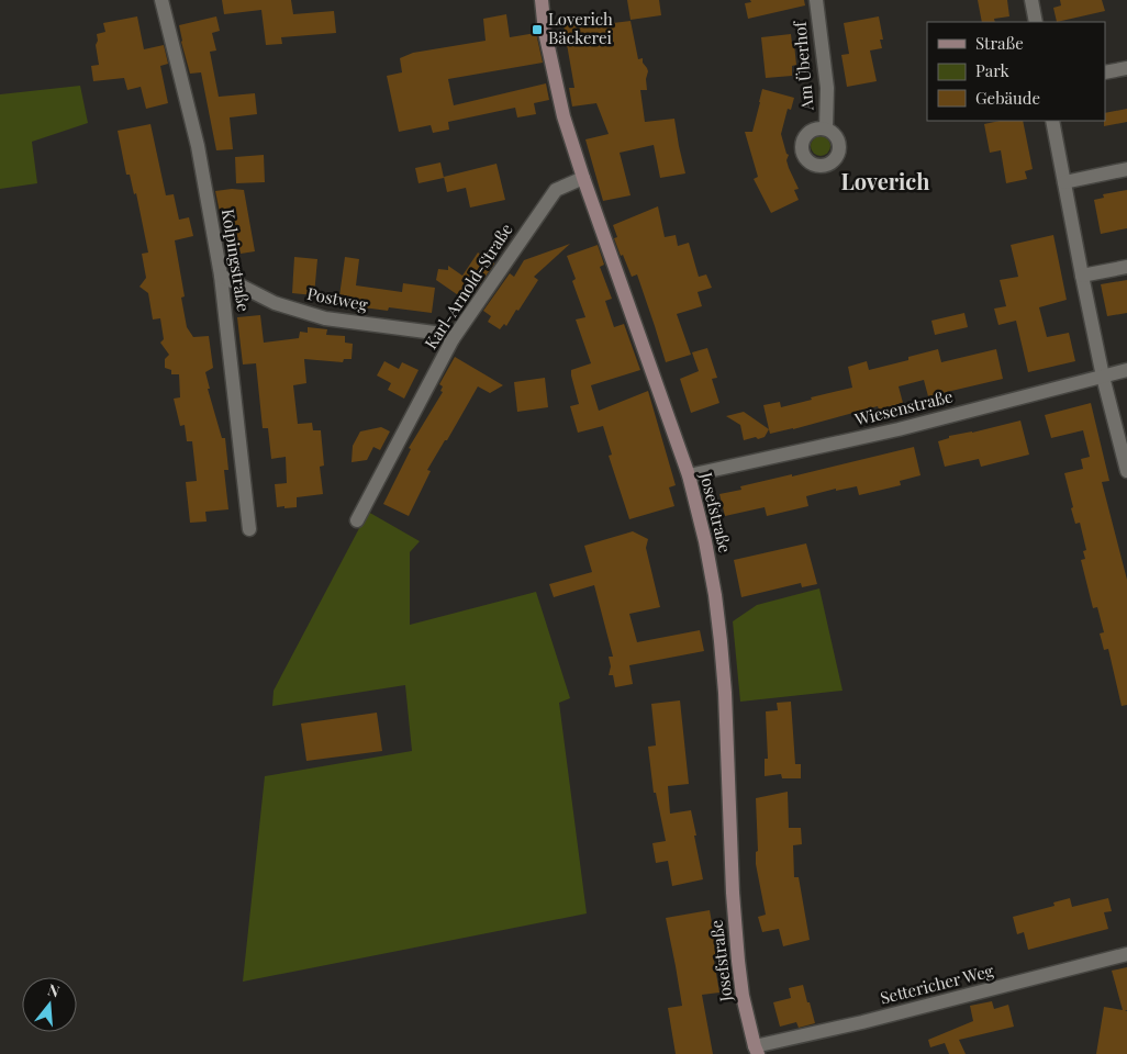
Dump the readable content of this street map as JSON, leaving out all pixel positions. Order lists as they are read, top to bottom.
{
  "streets": {
    "street": [
      "Am Überhof",
      "Kolpingstraße",
      "Karl-Arnold-Straße",
      "Postweg",
      "Wiesenstraße",
      "Josefstraße",
      "Settericher Weg"
    ]
  },
  "crossings": [
    ["Kolpingstraße", "Postweg"],
    ["Karl-Arnold-Straße", "Postweg"],
    ["Karl-Arnold-Straße", "Josefstraße"],
    ["Wiesenstraße", "Josefstraße"],
    ["Josefstraße", "Settericher Weg"]
  ],
  "districts": ["Loverich"],
  "places": {
    "transit": ["Loverich Bäckerei"]
  },
  "legend": ["Straße", "Park", "Gebäude"],
  "north": "top"
}
